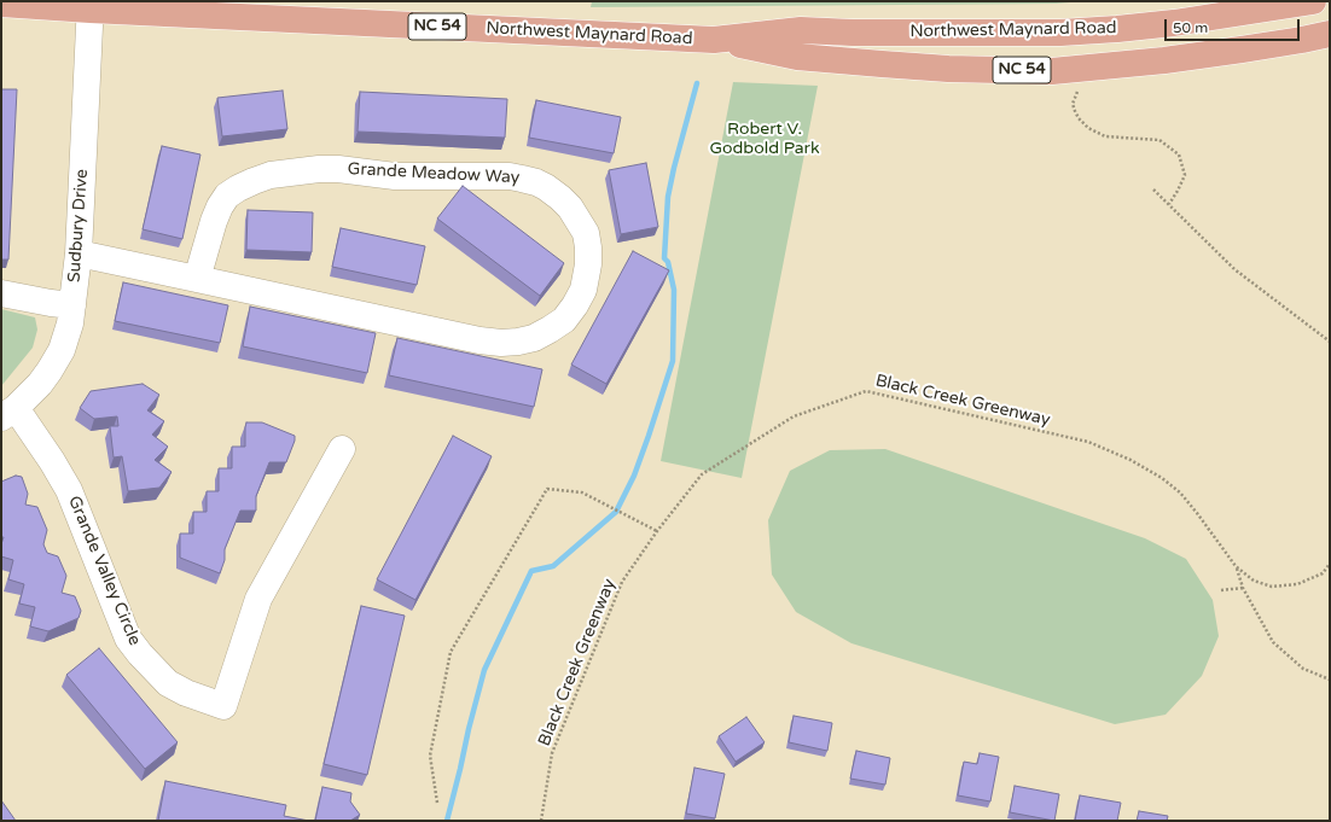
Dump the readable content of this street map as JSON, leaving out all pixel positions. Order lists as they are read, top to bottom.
{
  "streets": {
    "main road": ["NC 54", "Northwest Maynard Road"],
    "street": ["Grande Meadow Way", "Sudbury Drive", "Grande Valley Circle"],
    "path": ["Black Creek Greenway"]
  },
  "crossings": [
    ["Northwest Maynard Road", "Sudbury Drive"],
    ["Grande Meadow Way", "Sudbury Drive"],
    ["Sudbury Drive", "Grande Valley Circle"]
  ],
  "parks": ["Robert V. Godbold Park"],
  "scale_bar": "50 m"
}
